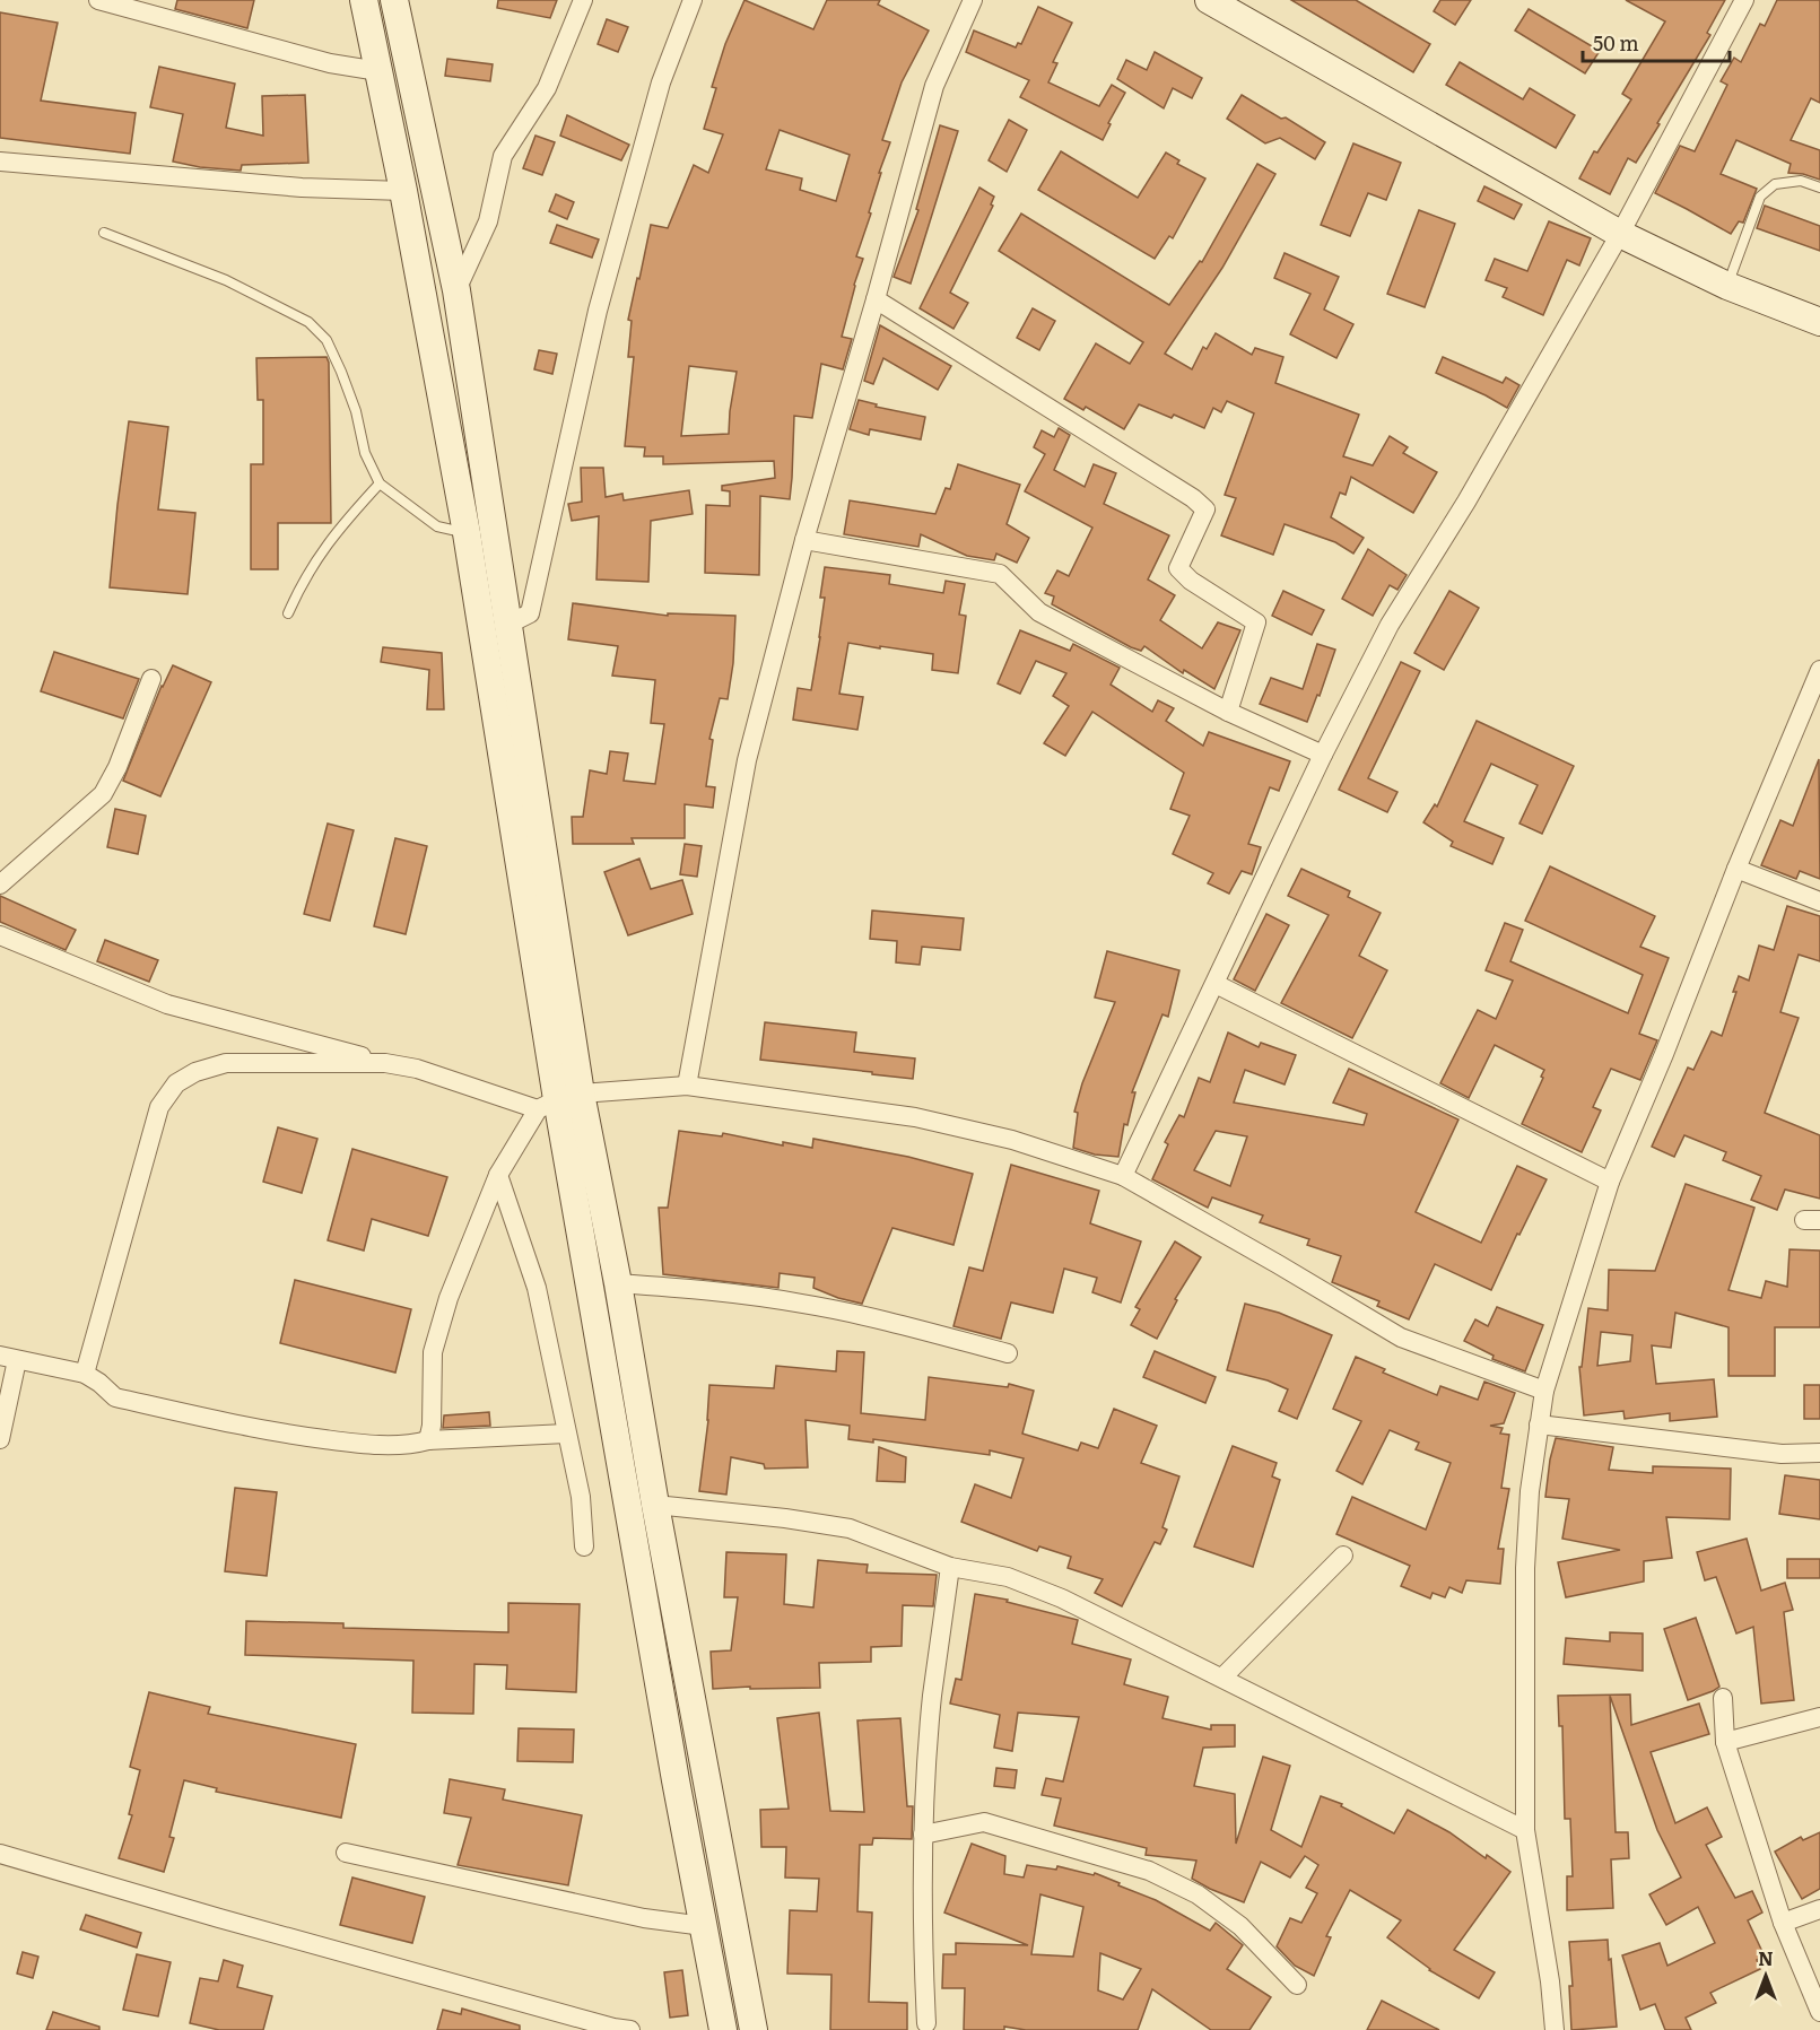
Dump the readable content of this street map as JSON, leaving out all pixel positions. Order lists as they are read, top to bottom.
{
  "scale_bar": "50 m",
  "north": "top"
}
